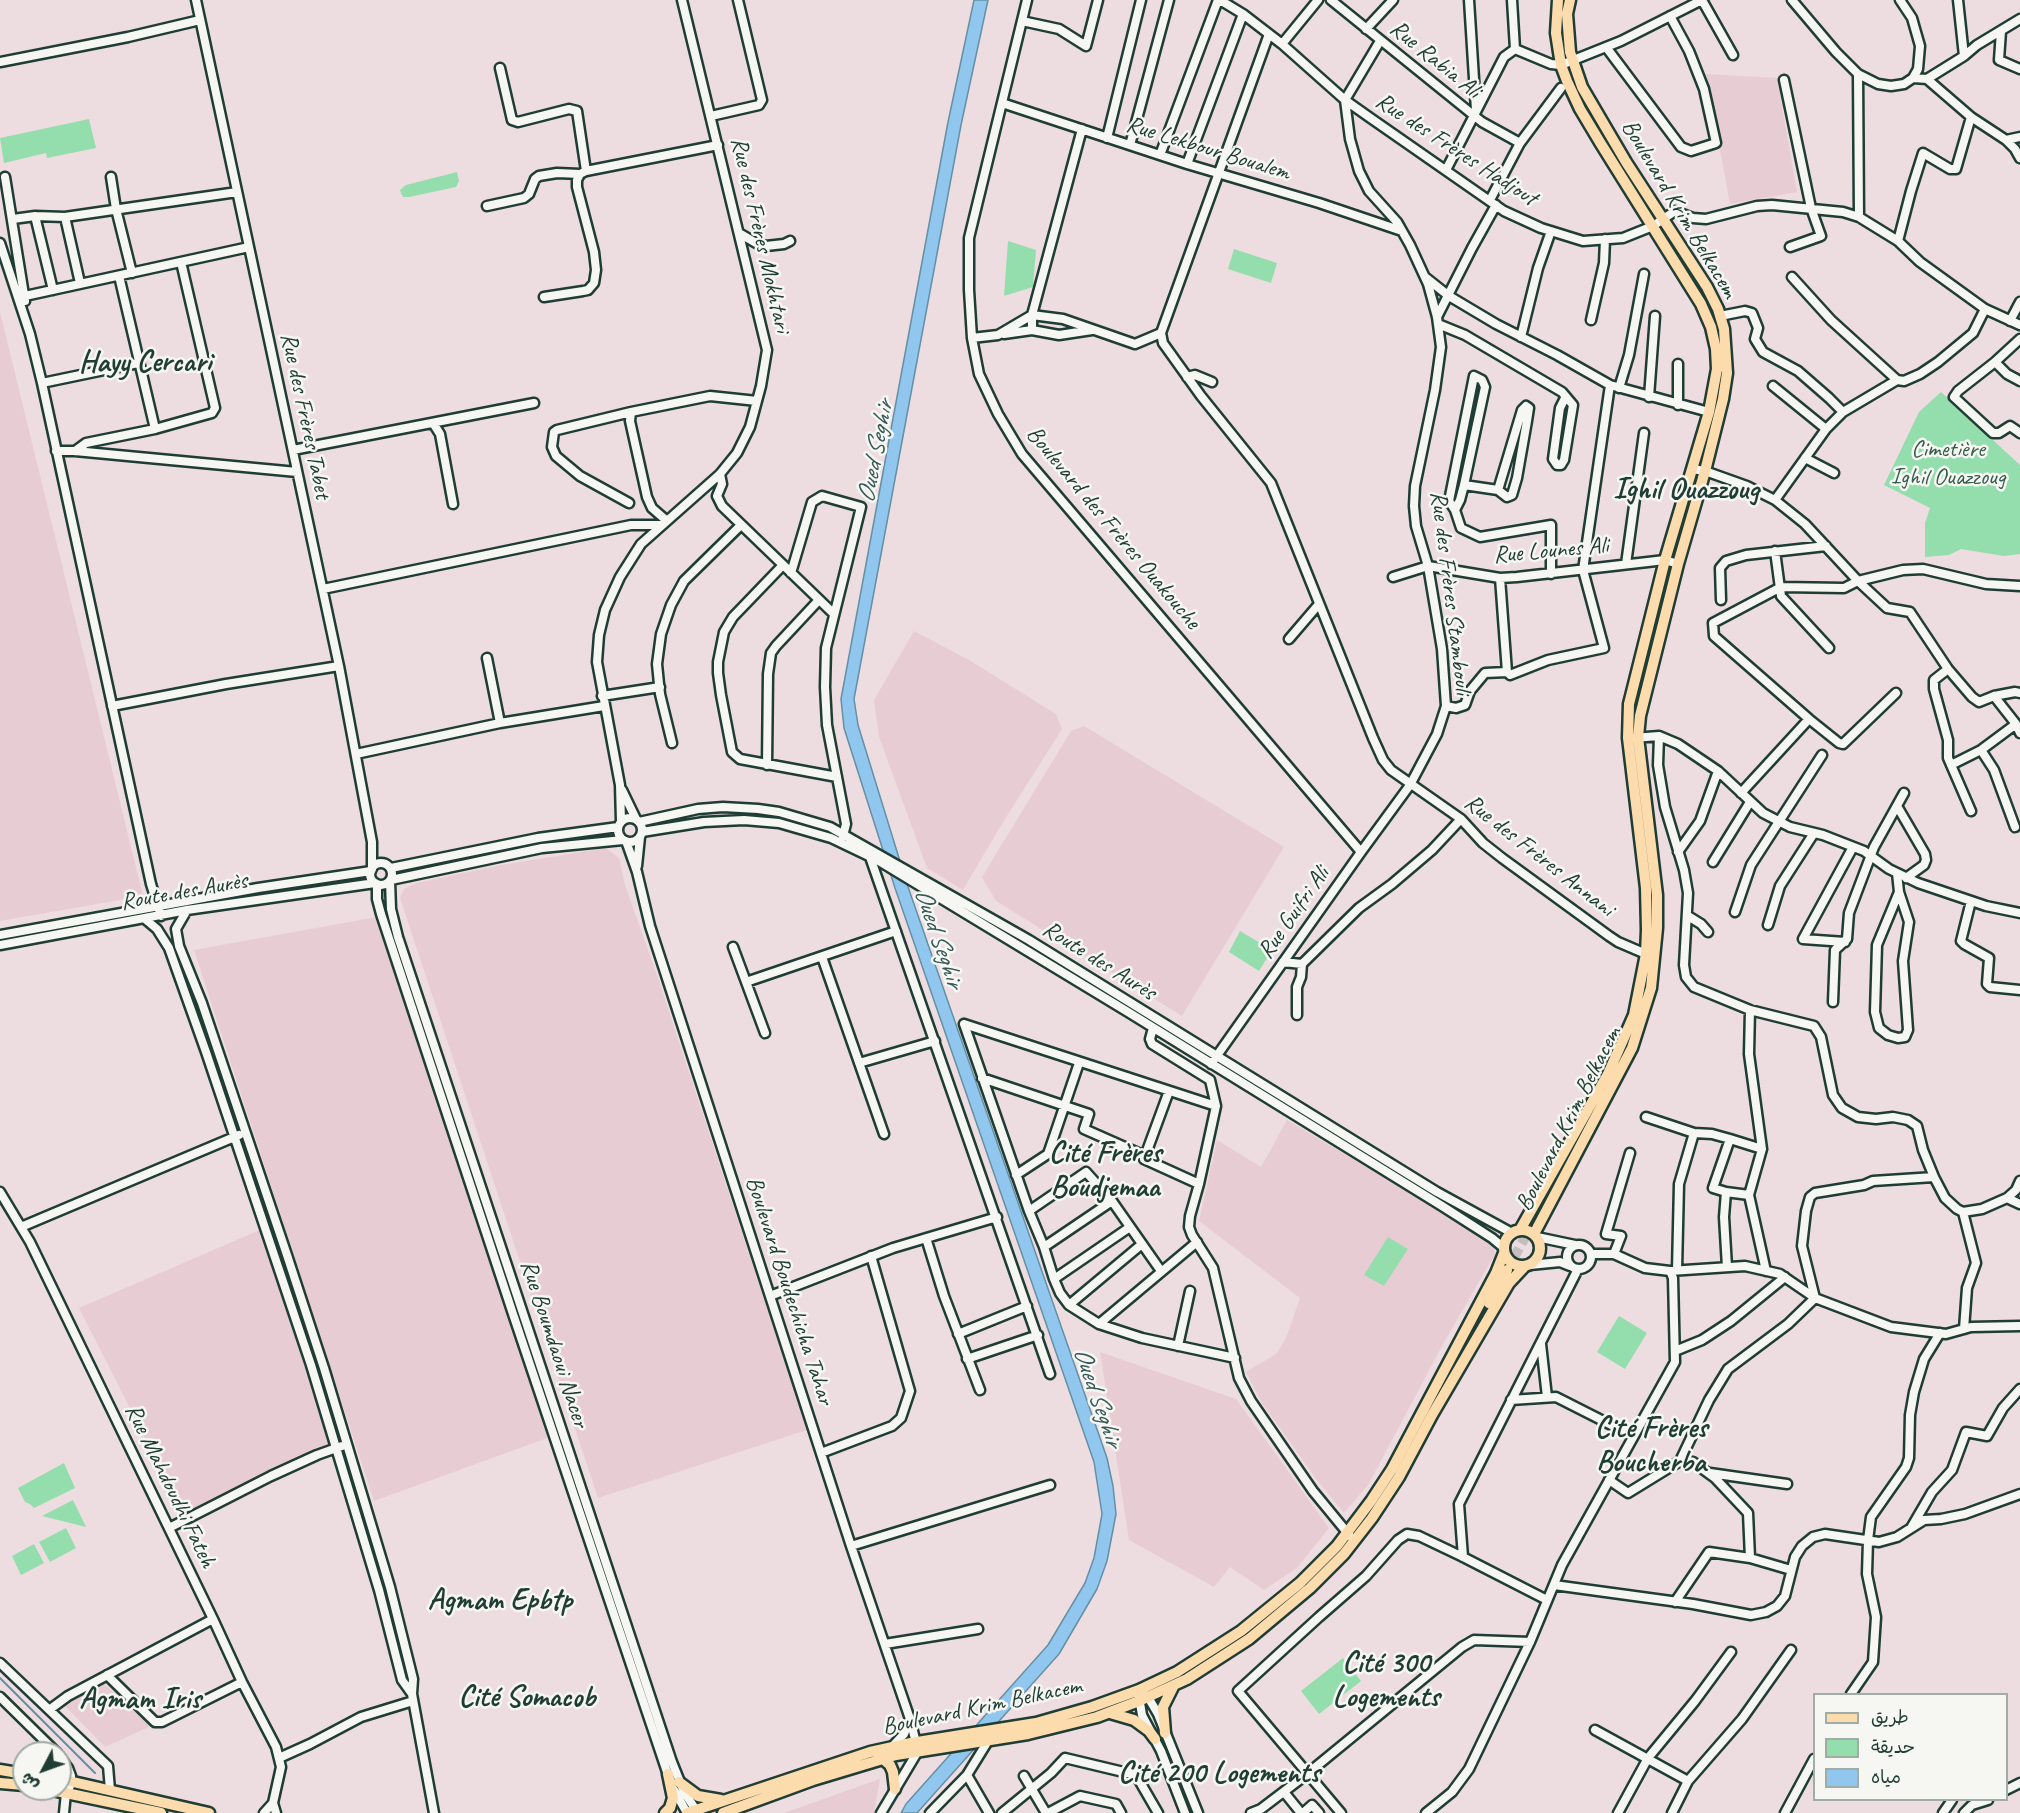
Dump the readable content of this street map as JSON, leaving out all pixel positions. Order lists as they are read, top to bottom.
{
  "streets": {
    "main road": ["Boulevard Krim Belkacem"],
    "street": [
      "Rue Rabia Ali",
      "Rue Lekbour Boualem",
      "Rue des Frères Hadjout",
      "Rue des Frères Mokhtari",
      "Rue des Frères Tabet",
      "Boulevard des Frères Ouakouche",
      "Rue Lounes Ali",
      "Rue des Frères Stambouli",
      "Rue des Frères Annani",
      "Route des Aurès",
      "Rue Guifri Ali",
      "Boulevard Boudechicha Tahar",
      "Rue Boumdaoui Nacer",
      "Rue Mahdoudhi Fateh"
    ]
  },
  "crossings": [
    ["Rue Lekbour Boualem", "Boulevard des Frères Ouakouche"],
    ["Rue Lekbour Boualem", "Rue des Frères Stambouli"],
    ["Rue des Frères Hadjout", "Boulevard Krim Belkacem"],
    ["Rue des Frères Hadjout", "Rue des Frères Stambouli"],
    ["Boulevard Krim Belkacem", "Rue Lounes Ali"],
    ["Boulevard Krim Belkacem", "Rue des Frères Annani"],
    ["Boulevard Krim Belkacem", "Route des Aurès"],
    ["Boulevard Krim Belkacem", "Boulevard Boudechicha Tahar"],
    ["Boulevard Krim Belkacem", "Rue Boumdaoui Nacer"],
    ["Rue des Frères Mokhtari", "Route des Aurès"],
    ["Rue des Frères Mokhtari", "Boulevard Boudechicha Tahar"],
    ["Rue des Frères Tabet", "Route des Aurès"],
    ["Rue des Frères Tabet", "Rue Boumdaoui Nacer"],
    ["Boulevard des Frères Ouakouche", "Rue Guifri Ali"],
    ["Rue Lounes Ali", "Rue des Frères Stambouli"],
    ["Rue des Frères Stambouli", "Rue des Frères Annani"],
    ["Rue des Frères Stambouli", "Rue Guifri Ali"],
    ["Rue des Frères Annani", "Rue Guifri Ali"],
    ["Route des Aurès", "Rue Guifri Ali"],
    ["Route des Aurès", "Boulevard Boudechicha Tahar"],
    ["Route des Aurès", "Rue Boumdaoui Nacer"]
  ],
  "districts": [
    "Hayy Cercari",
    "Ighil Ouazzoug",
    "Cité Frères Boudjemaa",
    "Cité Frères Boucherba",
    "Agmam Epbtp",
    "Cité 300 Logements",
    "Cité Somacob",
    "Agmam Iris",
    "Cité 200 Logements"
  ],
  "water": ["Oued Seghir"],
  "parks": ["Cimetière Ighil Ouazzoug"],
  "legend": ["طريق", "حديقة", "مياه"],
  "north": "bottom left"
}
